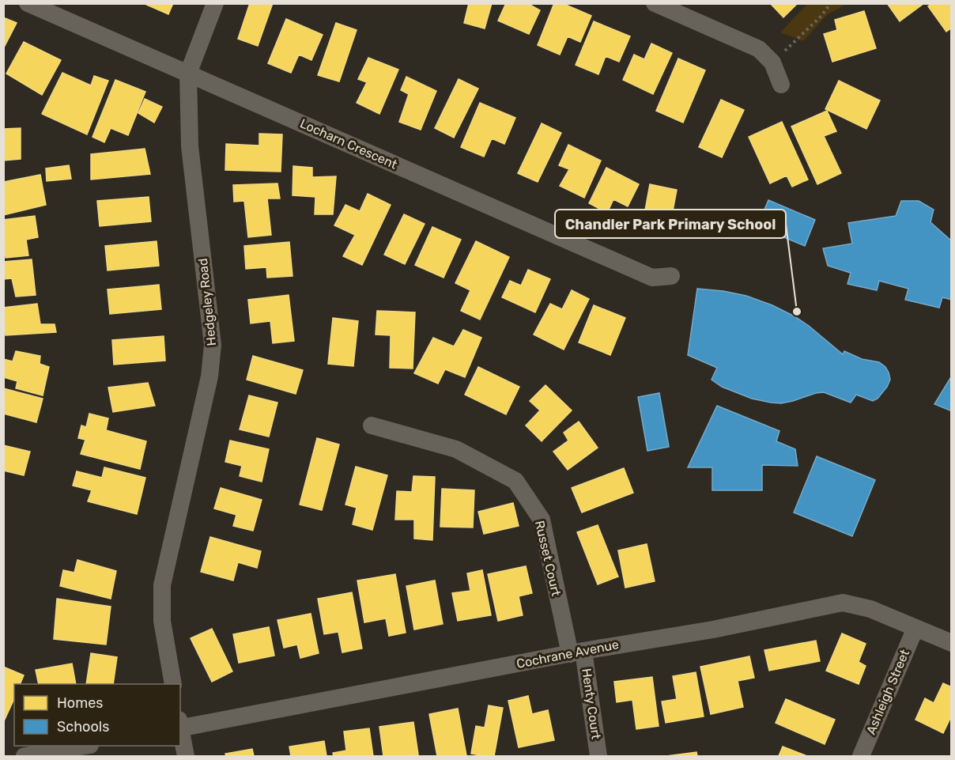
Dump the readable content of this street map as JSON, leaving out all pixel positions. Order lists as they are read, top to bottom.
{
  "streets": {
    "street": [
      "Locharn Crescent",
      "Hedgeley Road",
      "Russet Court",
      "Cochrane Avenue",
      "Ashleigh Street",
      "Henty Court"
    ]
  },
  "crossings": [
    ["Locharn Crescent", "Hedgeley Road"],
    ["Russet Court", "Cochrane Avenue"],
    ["Russet Court", "Henty Court"],
    ["Cochrane Avenue", "Ashleigh Street"],
    ["Cochrane Avenue", "Henty Court"]
  ],
  "places": ["Chandler Park Primary School"],
  "legend": ["Homes", "Schools"]
}
